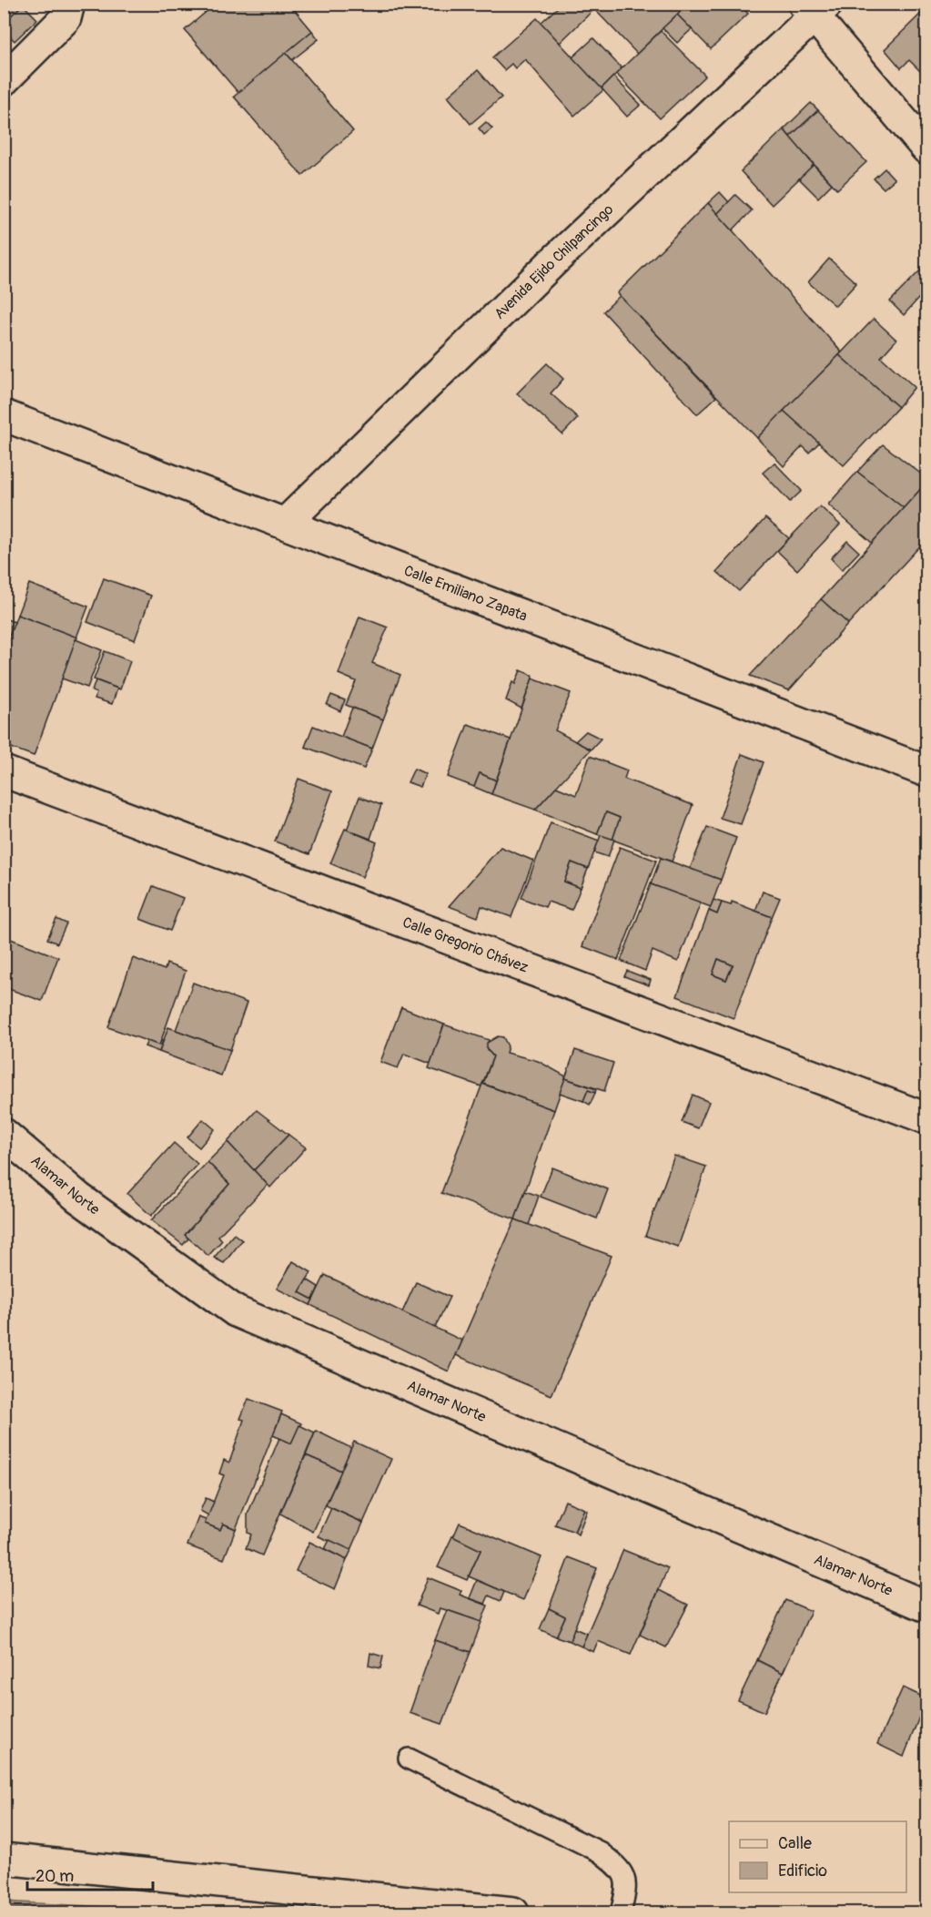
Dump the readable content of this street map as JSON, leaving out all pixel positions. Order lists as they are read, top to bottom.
{
  "streets": {
    "main road": [
      "Avenida Ejido Chilpancingo",
      "Calle Emiliano Zapata",
      "Calle Gregorio Chávez",
      "Alamar Norte"
    ]
  },
  "crossings": [
    ["Avenida Ejido Chilpancingo", "Calle Emiliano Zapata"]
  ],
  "legend": ["Calle", "Edificio"],
  "scale_bar": "20 m"
}
